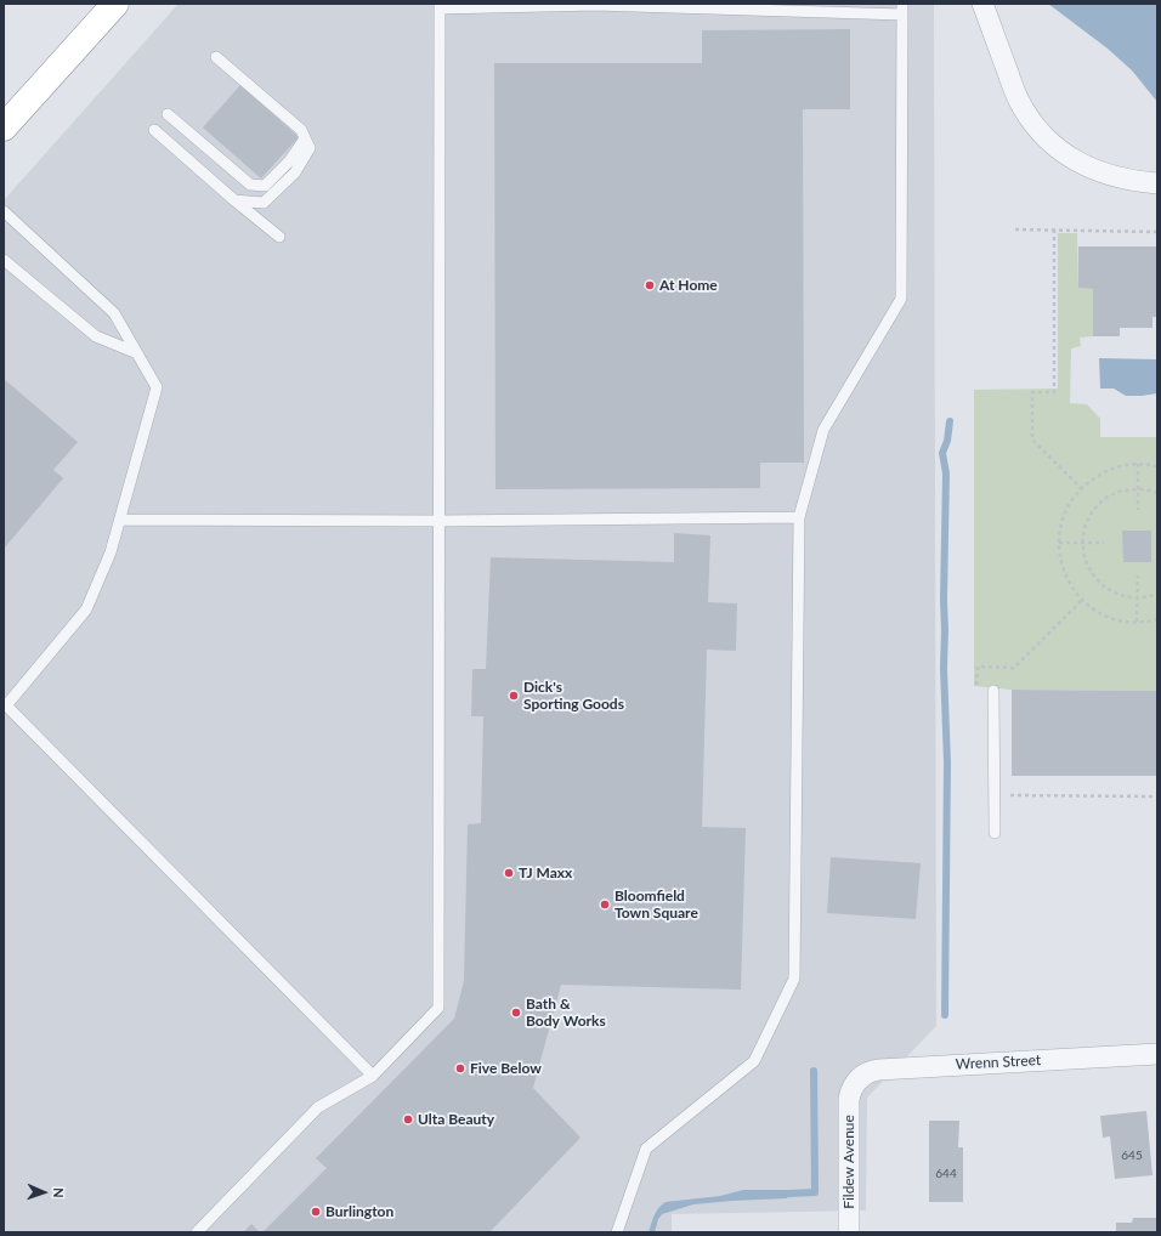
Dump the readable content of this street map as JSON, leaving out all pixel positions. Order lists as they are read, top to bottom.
{
  "streets": {
    "street": ["Wrenn Street", "Fildew Avenue"]
  },
  "crossings": [
    ["Wrenn Street", "Fildew Avenue"]
  ],
  "places": [
    "At Home",
    "Dick's Sporting Goods",
    "TJ Maxx",
    "Bloomfield Town Square",
    "Bath & Body Works",
    "Five Below",
    "Ulta Beauty",
    "Burlington"
  ],
  "house_numbers": ["645", "644"],
  "north": "right"
}
